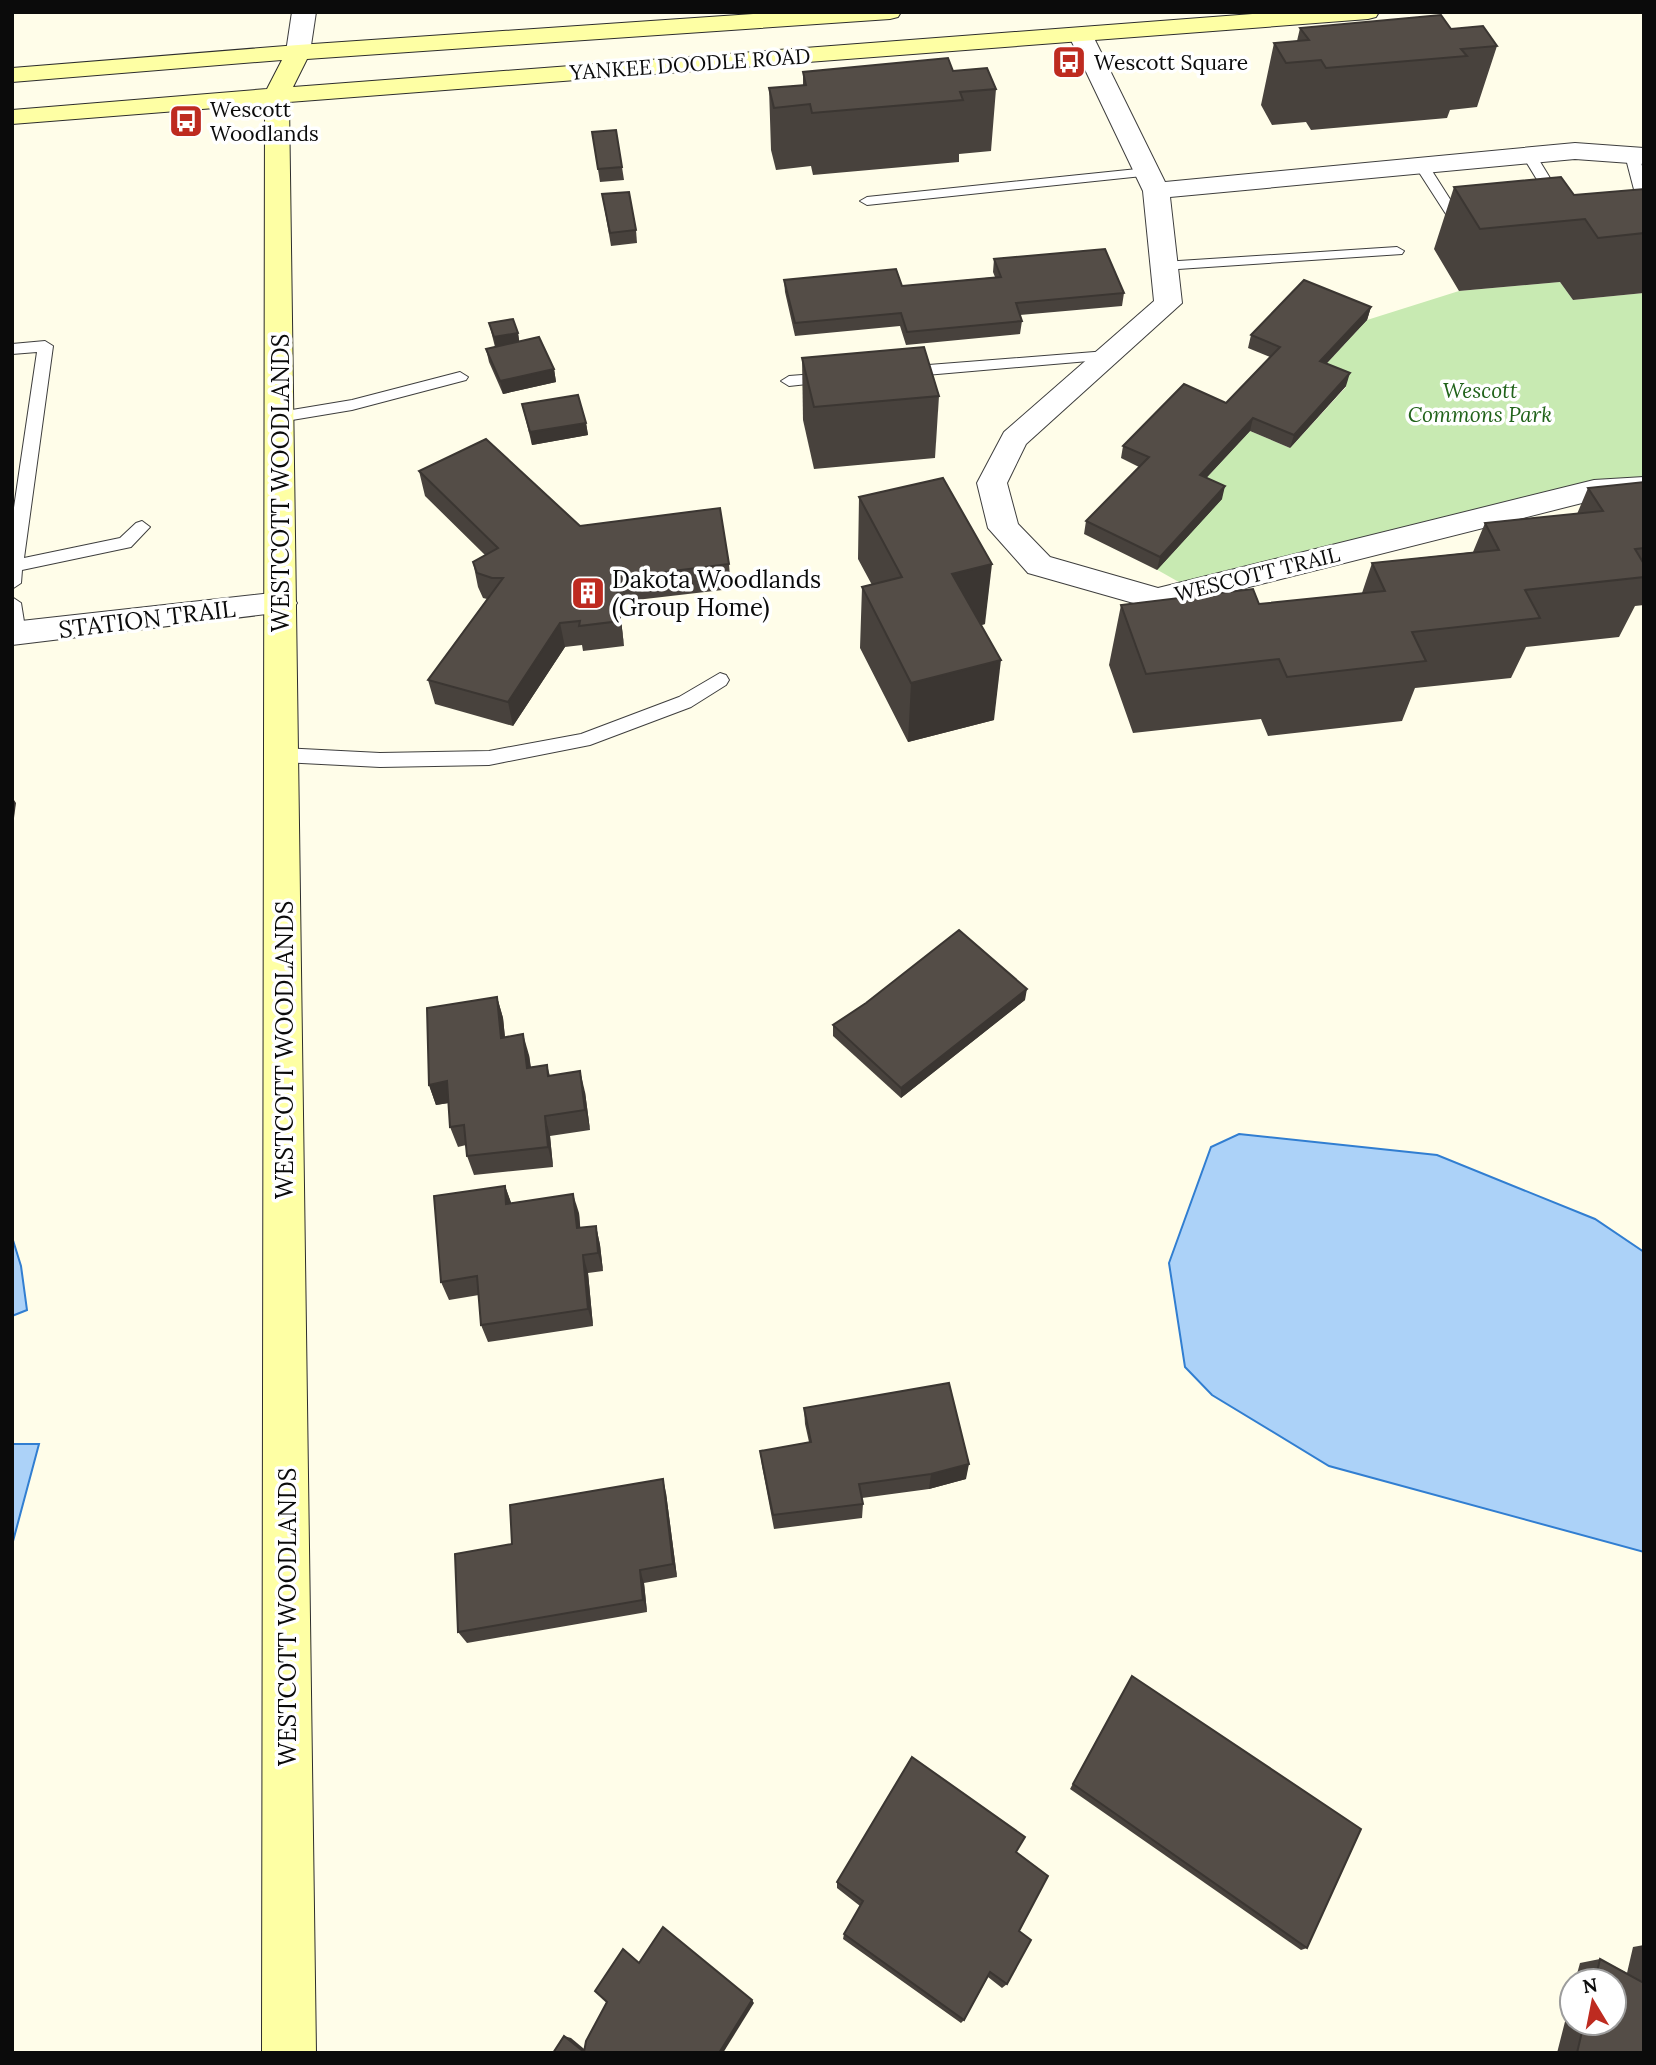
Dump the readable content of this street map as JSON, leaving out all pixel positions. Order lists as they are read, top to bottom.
{
  "streets": {
    "main road": ["YANKEE DOODLE ROAD", "WESTCOTT WOODLANDS"],
    "street": ["WESCOTT TRAIL", "STATION TRAIL"]
  },
  "crossings": [
    ["YANKEE DOODLE ROAD", "WESTCOTT WOODLANDS"],
    ["WESTCOTT WOODLANDS", "STATION TRAIL"]
  ],
  "parks": ["Wescott Commons Park"],
  "places": {
    "bus stop": ["Wescott Square", "Wescott Woodlands"],
    "building": ["Dakota Woodlands (Group Home)"]
  },
  "north": "top"
}
